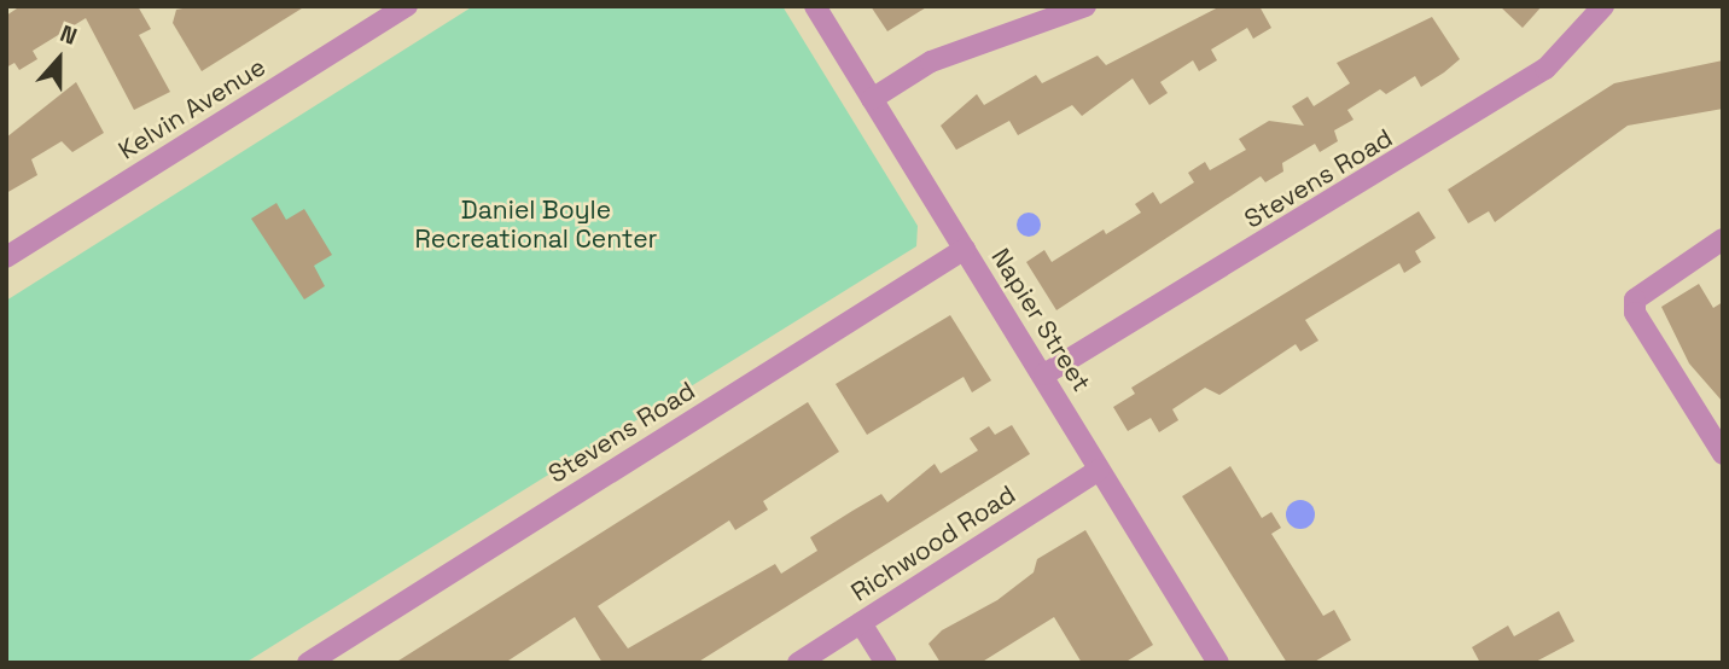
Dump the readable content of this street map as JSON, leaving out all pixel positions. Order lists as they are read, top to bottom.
{
  "streets": {
    "street": [
      "Kelvin Avenue",
      "Stevens Road",
      "Napier Street",
      "Richwood Road"
    ]
  },
  "crossings": [
    ["Stevens Road", "Napier Street"],
    ["Napier Street", "Richwood Road"]
  ],
  "parks": ["Daniel Boyle Recreational Center"],
  "north": "top"
}
